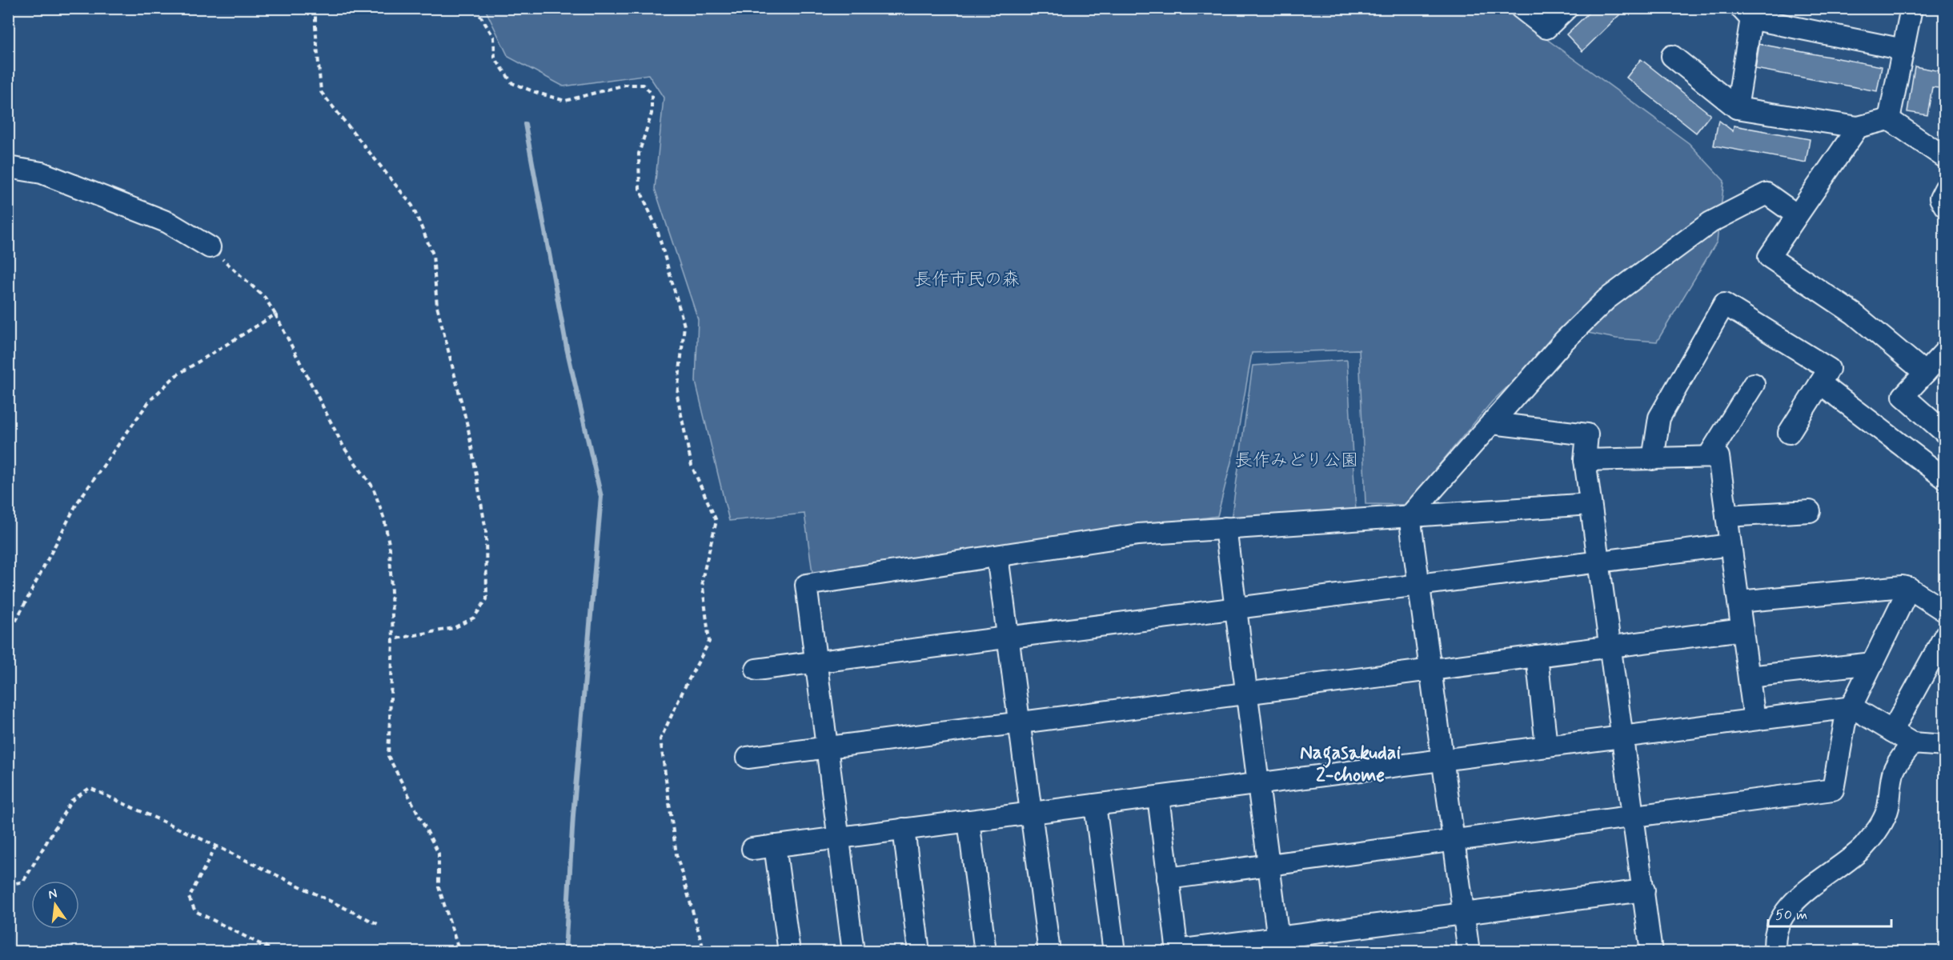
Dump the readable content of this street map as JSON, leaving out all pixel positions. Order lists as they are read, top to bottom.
{
  "districts": ["Nagasakudai 2-chome"],
  "parks": ["長作市民の森", "長作みどり公園"],
  "scale_bar": "50 m",
  "north": "top"
}
